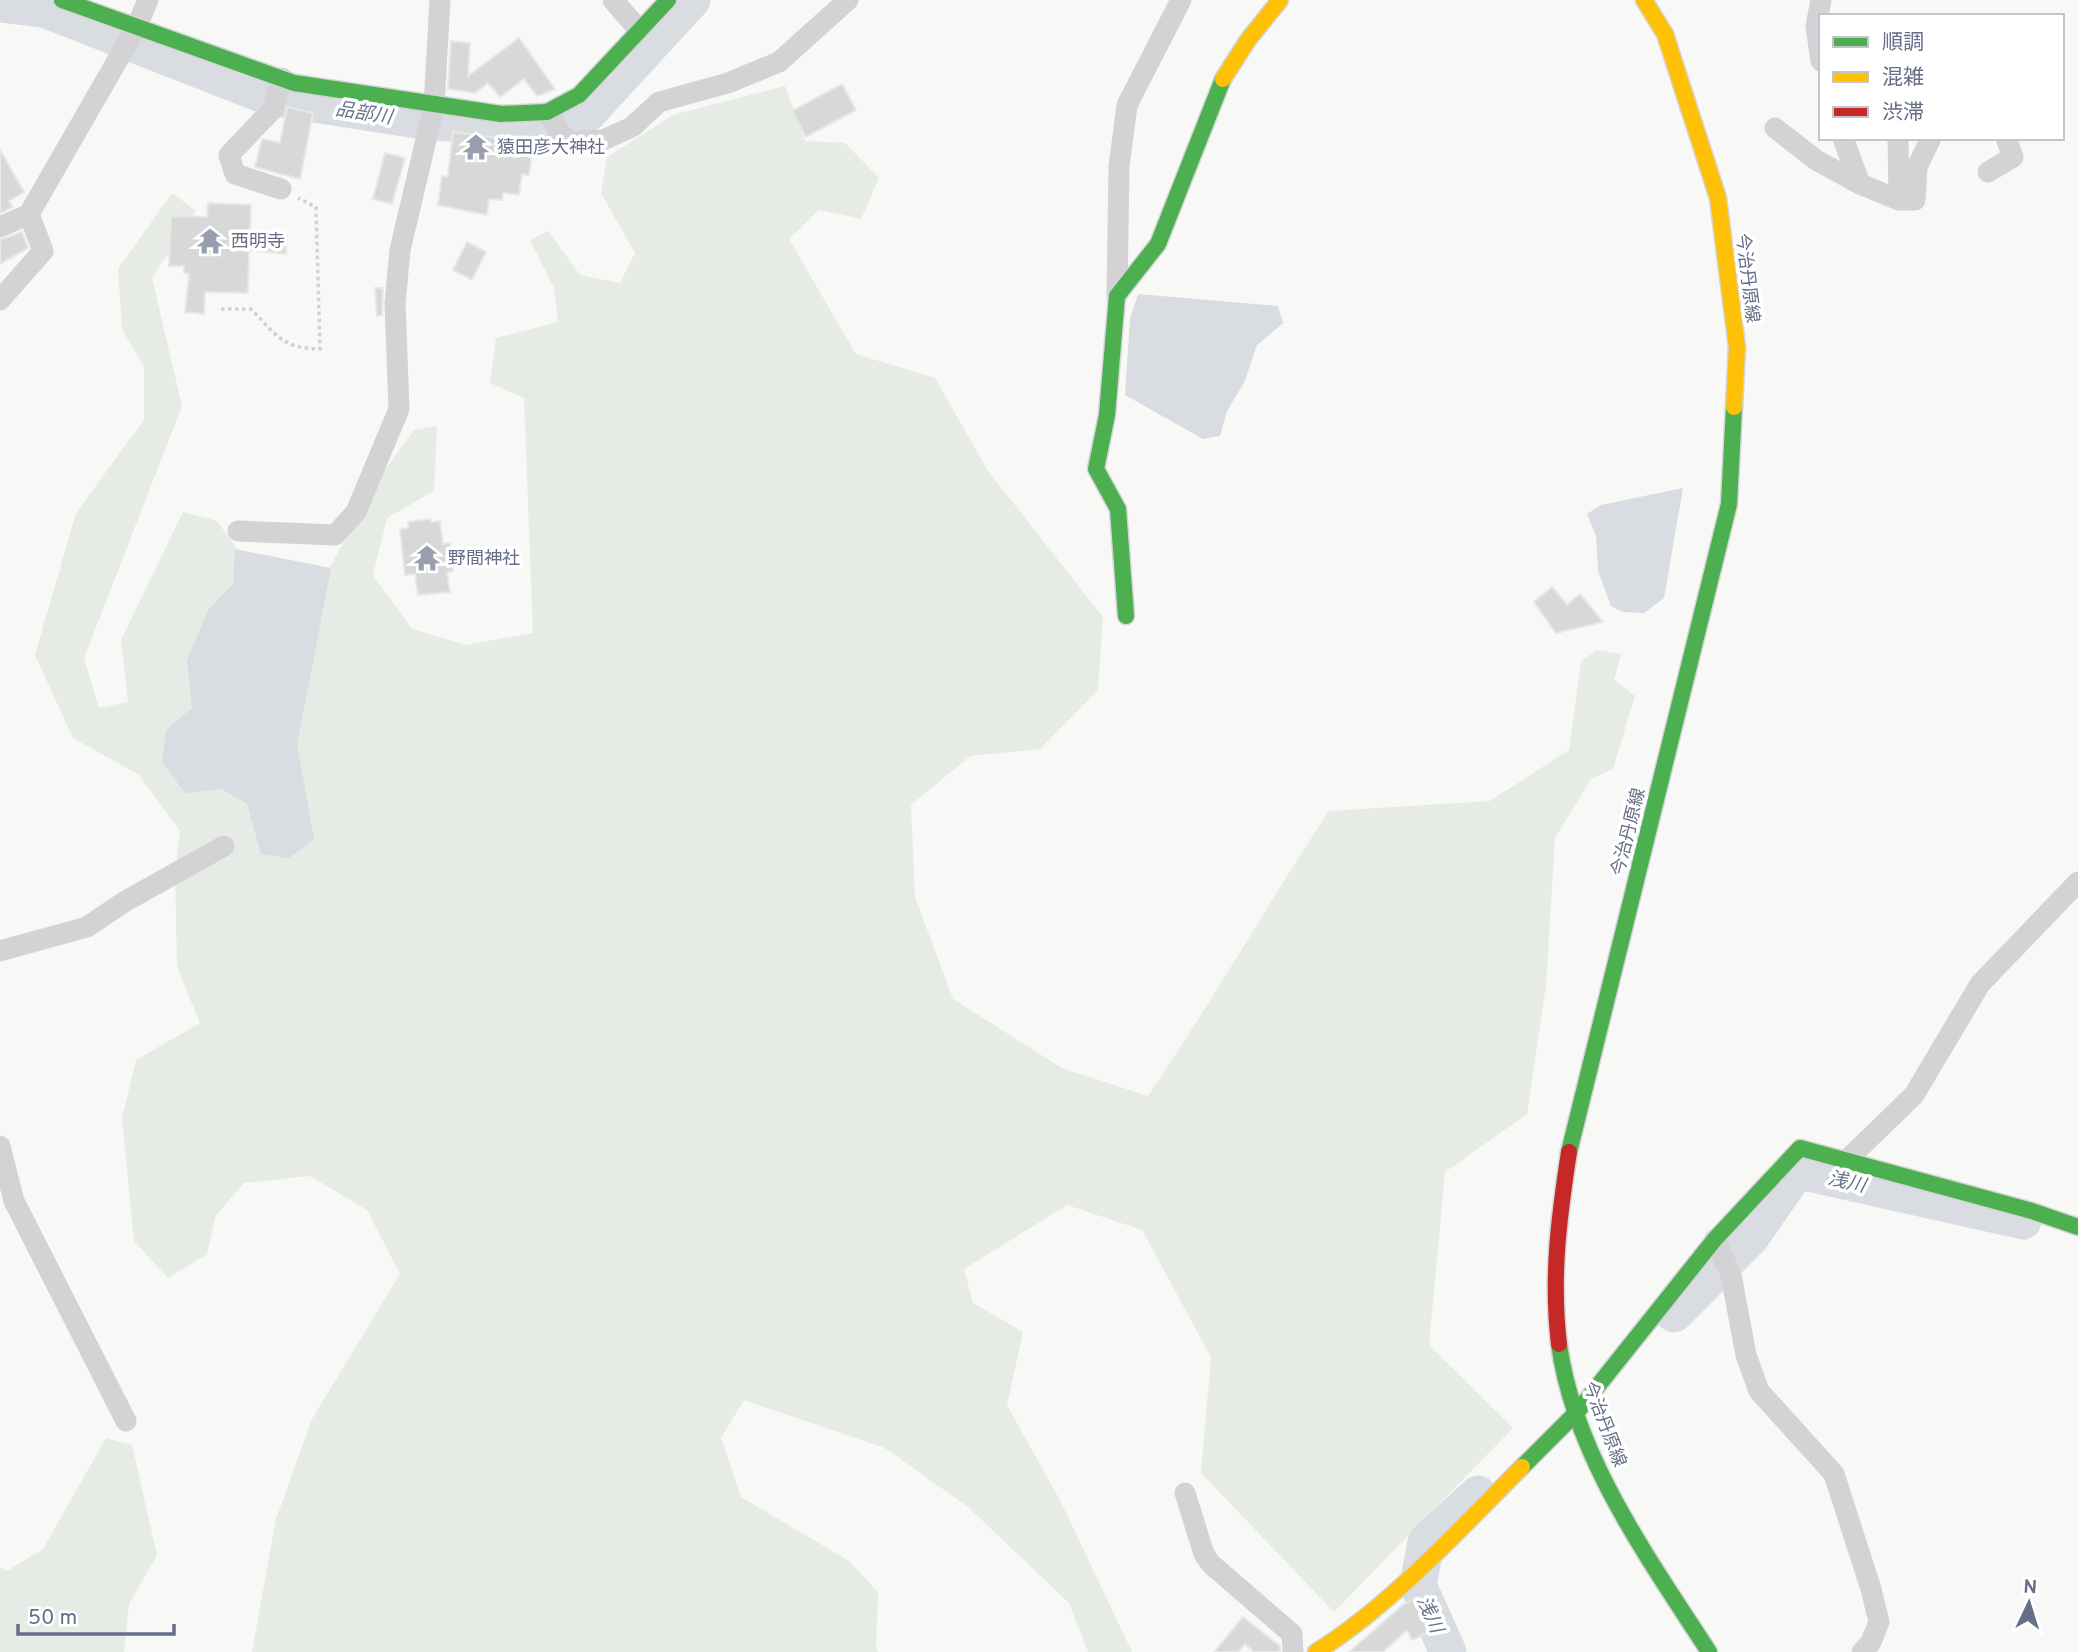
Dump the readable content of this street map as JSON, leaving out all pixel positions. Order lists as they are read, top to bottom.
{
  "streets": {
    "street": ["今治丹原線"]
  },
  "water": ["品部川", "浅川"],
  "places": {
    "temple": ["猿田彦大神社", "西明寺", "野間神社"]
  },
  "legend": ["順調", "混雑", "渋滞"],
  "scale_bar": "50 m",
  "north": "top"
}
